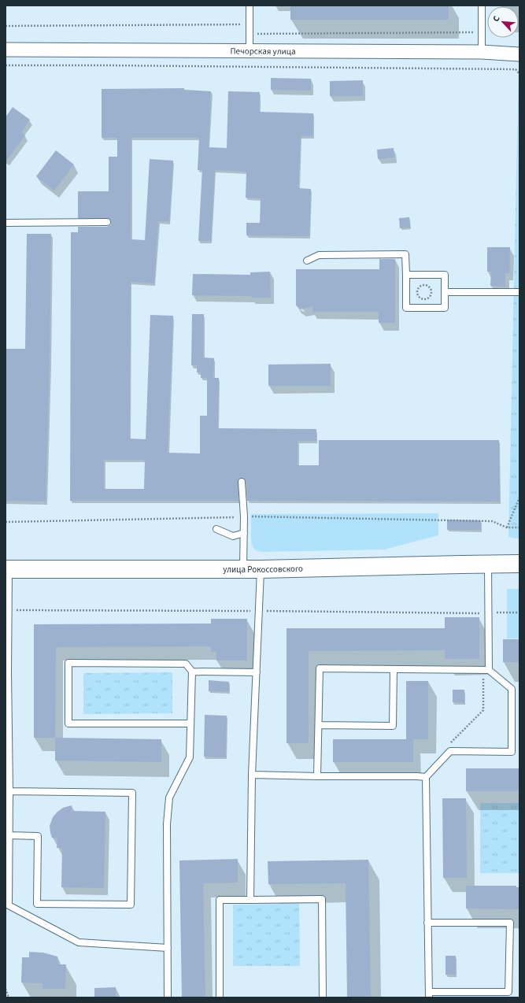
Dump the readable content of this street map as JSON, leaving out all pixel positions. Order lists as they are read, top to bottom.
{
  "streets": {
    "main road": ["улица Рокоссовского"],
    "street": ["Печорская улица"]
  },
  "north": "top left"
}
